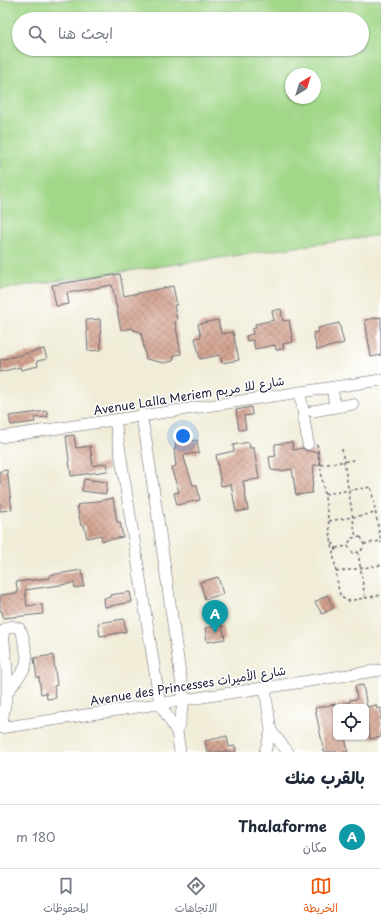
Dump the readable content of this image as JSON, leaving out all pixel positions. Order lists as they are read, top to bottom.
{
  "streets": {
    "street": ["Avenue Lalla Meriem شارع للا مريم", "Avenue des Princesses شارع الأميرات"]
  },
  "north": "top right",
  "page": {
    "search": "ابحث هنا",
    "pins": "A",
    "heading": "بالقرب منك",
    "list": [
      {
        "mark": "A",
        "name": "Thalaforme",
        "note": "مكان",
        "value": "180 m"
      }
    ],
    "nav": ["الخريطة", "الاتجاهات", "المحفوظات"]
  }
}
